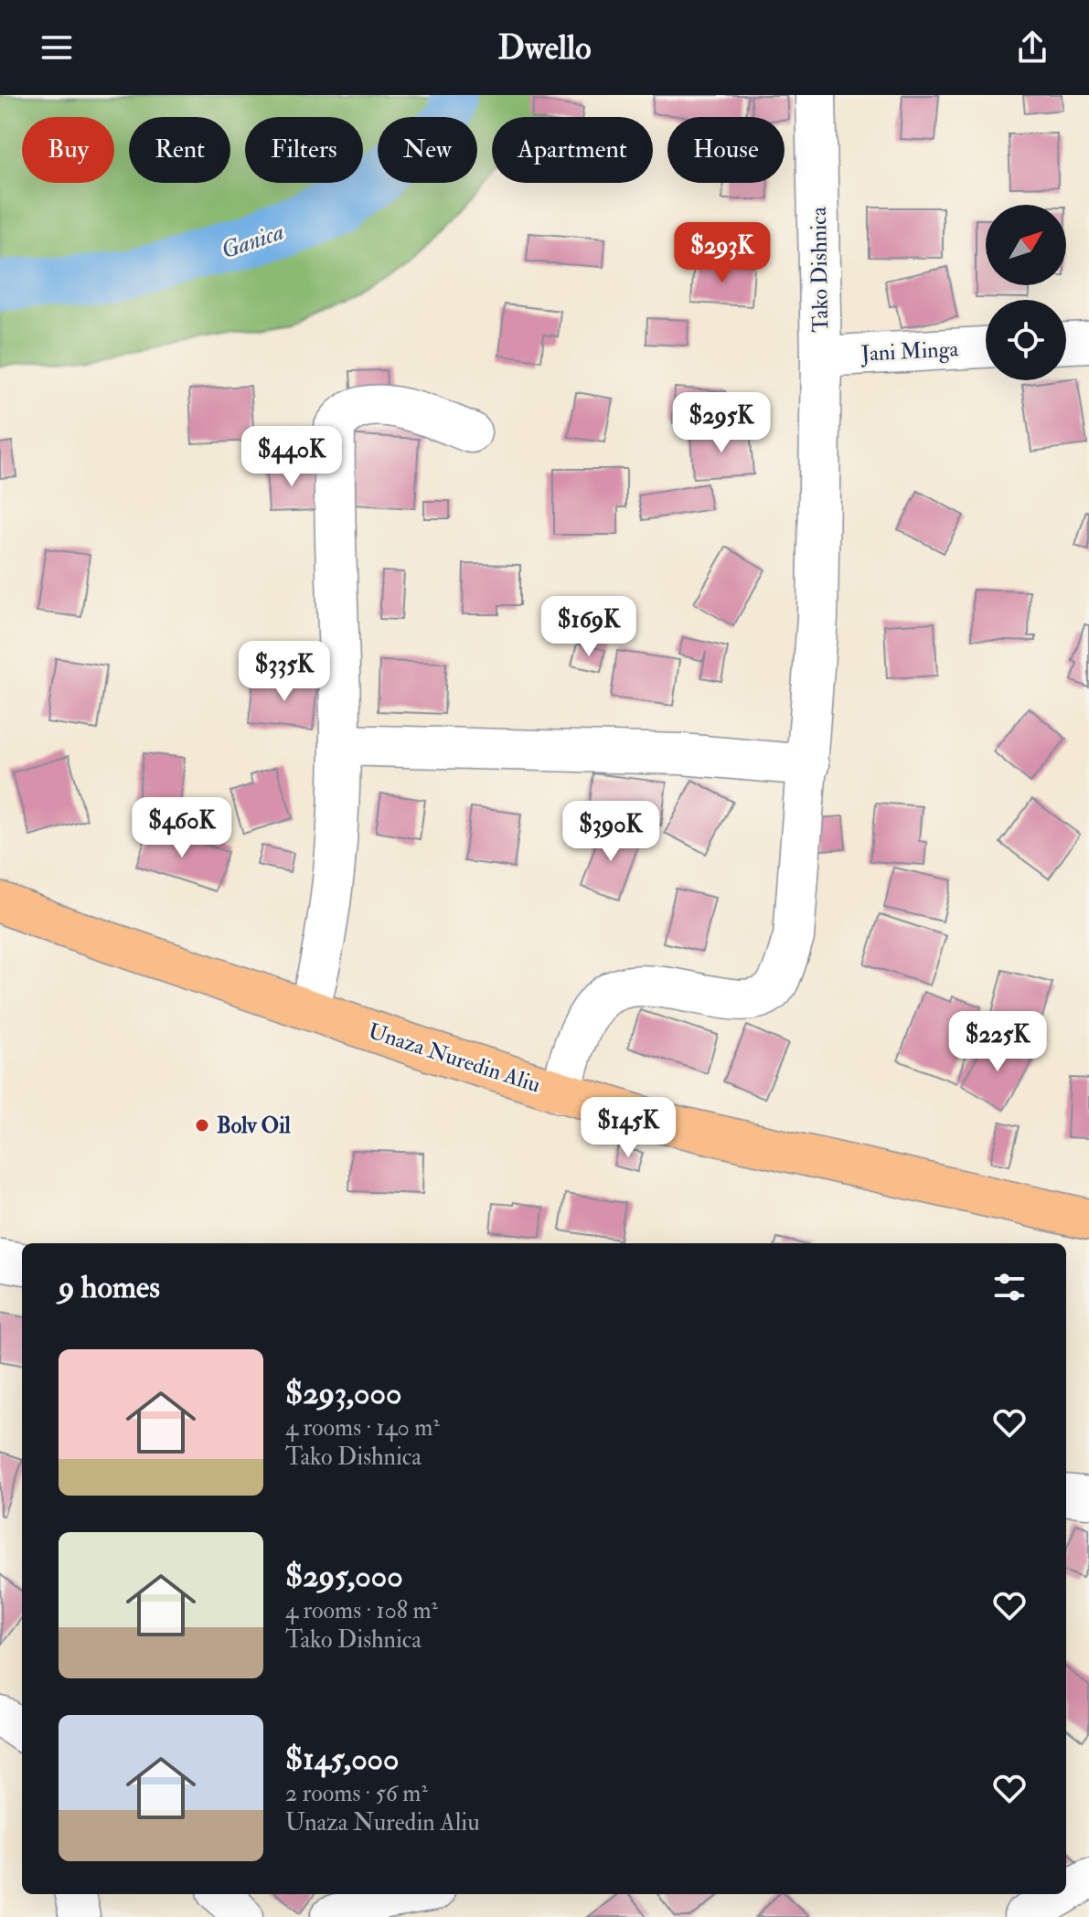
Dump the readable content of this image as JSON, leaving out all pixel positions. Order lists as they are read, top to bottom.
{
  "streets": {
    "main road": ["Unaza Nuredin Aliu"],
    "street": ["Tako Dishnica", "Jani Minga"]
  },
  "crossings": [
    ["Tako Dishnica", "Jani Minga"],
    ["Tako Dishnica", "Unaza Nuredin Aliu"]
  ],
  "water": ["Ganica"],
  "places": ["Bolv Oil"],
  "north": "top right",
  "page": {
    "header": "Dwello",
    "chip": [
      "Buy",
      "Rent",
      "Filters",
      "New",
      "Apartment",
      "House"
    ],
    "price": [
      "$293K",
      "$295K",
      "$440K",
      "$169K",
      "$335K",
      "$460K",
      "$390K",
      "$225K",
      "$145K"
    ],
    "heading": "9 homes",
    "list": [
      {
        "name": "$293,000",
        "note": "4 rooms · 140 m² · Tako Dishnica"
      },
      {
        "name": "$295,000",
        "note": "4 rooms · 108 m² · Tako Dishnica"
      },
      {
        "name": "$145,000",
        "note": "2 rooms · 56 m² · Unaza Nuredin Aliu"
      }
    ]
  }
}
